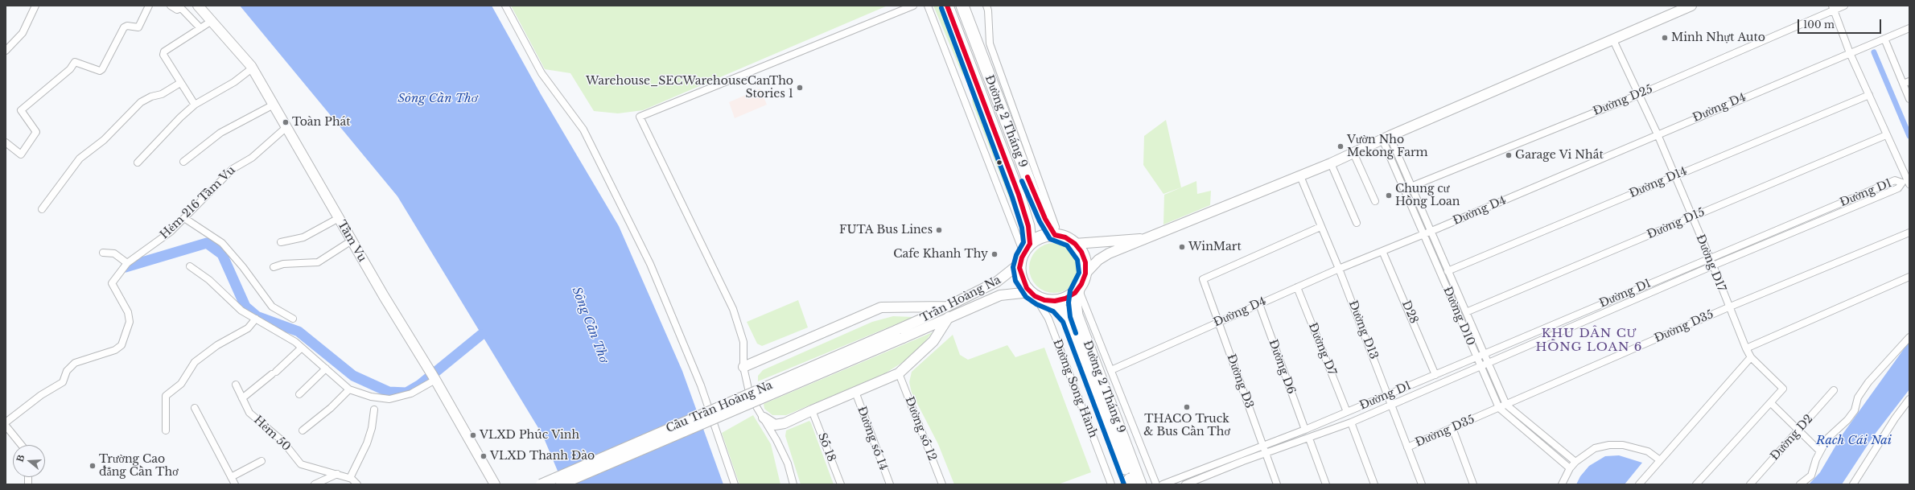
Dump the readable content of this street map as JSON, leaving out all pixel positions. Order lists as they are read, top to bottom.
{
  "streets": {
    "highway": ["Đường 2 Tháng 9"],
    "main road": ["Tầm Vu", "Trần Hoàng Na", "Cầu Trần Hoàng Na"],
    "street": [
      "Đường D25",
      "Đường D4",
      "Đường D14",
      "Đường D1",
      "Hẻm 216 Tầm Vu",
      "Đường D15",
      "Đường D17",
      "D28",
      "Đường D10",
      "Đường D35",
      "Đường D13",
      "Đường D7",
      "Đường D6",
      "Đường D3",
      "Đường Song Hành",
      "Đường số 12",
      "Hẻm 50",
      "Đường D2",
      "Đường số 14",
      "Số 18"
    ]
  },
  "crossings": [
    ["Đường D25", "Đường D17"],
    ["Đường D25", "Đường D10"],
    ["Đường D4", "Đường D17"],
    ["Đường D4", "D28"],
    ["Đường D4", "Đường D10"],
    ["Đường D4", "Đường D13"],
    ["Đường D4", "Đường D7"],
    ["Đường D4", "Đường D6"],
    ["Đường D4", "Đường D3"],
    ["Đường 2 Tháng 9", "Trần Hoàng Na"],
    ["Đường 2 Tháng 9", "Đường Song Hành"],
    ["Đường D14", "Đường D17"],
    ["Đường D14", "Đường D10"],
    ["Đường D1", "Đường D17"],
    ["Đường D1", "D28"],
    ["Đường D1", "Đường D10"],
    ["Đường D1", "Đường D13"],
    ["Đường D1", "Đường D7"],
    ["Đường D1", "Đường D6"],
    ["Đường D1", "Đường D3"],
    ["Hẻm 216 Tầm Vu", "Tầm Vu"],
    ["Đường D15", "Đường D17"],
    ["Đường D15", "Đường D10"],
    ["Đường D17", "Đường D35"],
    ["Trần Hoàng Na", "Đường Song Hành"],
    ["Trần Hoàng Na", "Cầu Trần Hoàng Na"],
    ["Đường D10", "Đường D35"],
    ["Đường D35", "Đường D13"],
    ["Đường D13", "Đường D3"]
  ],
  "districts": ["KHU DÂN CƯ HỒNG LOAN 6"],
  "water": ["Sông Cần Thơ", "Rạch Cái Nai"],
  "places": [
    "Minh Nhựt Auto",
    "Warehouse_SECWarehouseCanTho Stories 1",
    "Toàn Phát",
    "Vườn Nho Mekong Farm",
    "Garage Vi Nhất",
    "Chung cư Hồng Loan",
    "FUTA Bus Lines",
    "WinMart",
    "Cafe Khanh Thy",
    "THACO Truck & Bus Cần Thơ",
    "VLXD Phúc Vinh",
    "VLXD Thanh Đào",
    "Trường Cao đẳng Cần Thơ"
  ],
  "scale_bar": "100 m",
  "north": "left"
}
